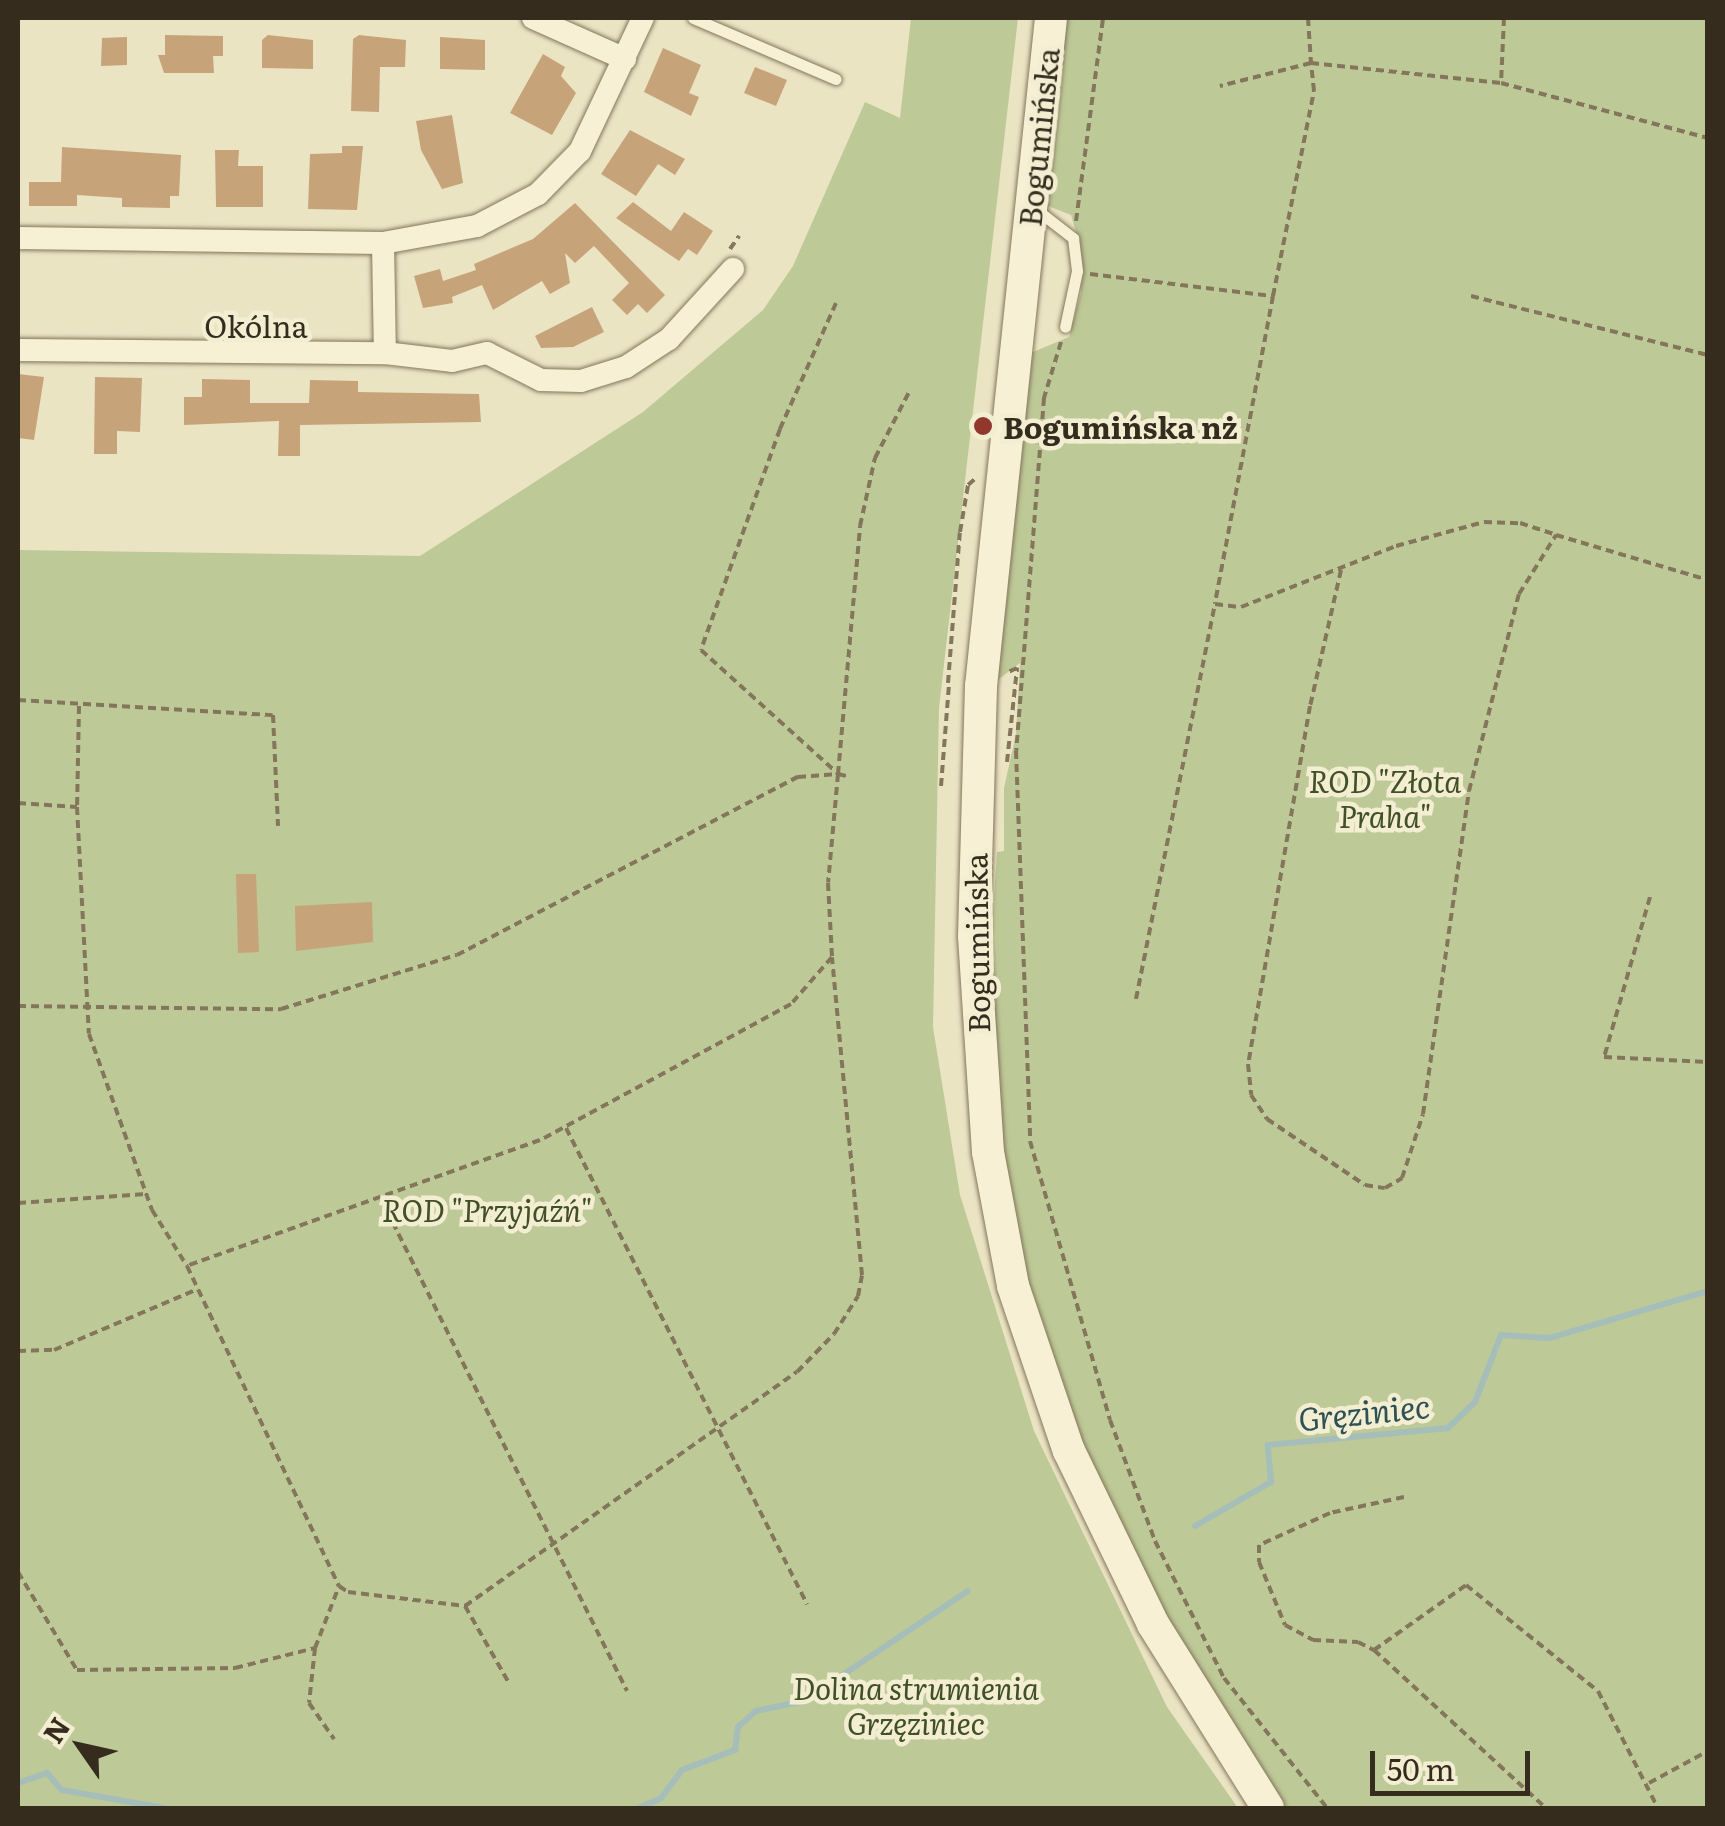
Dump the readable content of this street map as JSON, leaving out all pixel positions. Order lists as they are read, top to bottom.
{
  "streets": {
    "street": ["Bogumińska", "Okólna"]
  },
  "water": ["Gręziniec"],
  "parks": ["ROD \"Złota Praha\"", "ROD \"Przyjaźń\"", "Dolina strumienia Grzęziniec"],
  "places": ["Bogumińska nż"],
  "scale_bar": "50 m",
  "north": "top left"
}
